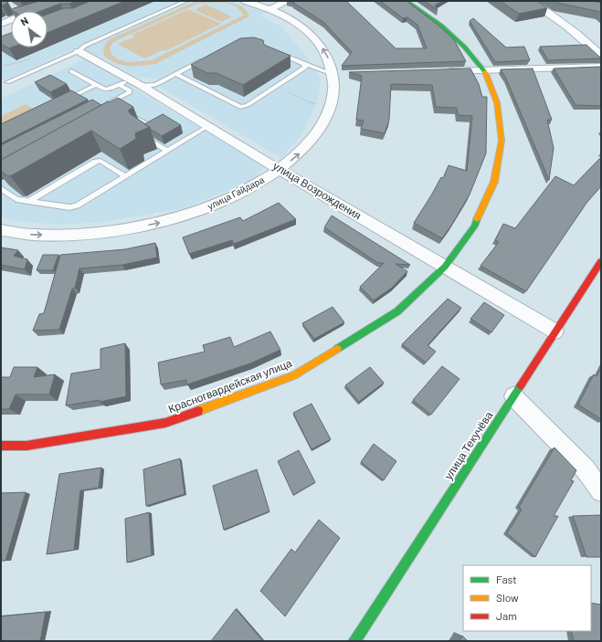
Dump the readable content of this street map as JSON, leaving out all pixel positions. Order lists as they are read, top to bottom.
{
  "streets": {
    "street": [
      "улица Возрождения",
      "улица Гайдара",
      "Красногвардейская улица",
      "улица Текучёва"
    ]
  },
  "crossings": [
    ["улица Возрождения", "улица Гайдара"],
    ["улица Возрождения", "Красногвардейская улица"],
    ["улица Возрождения", "улица Текучёва"]
  ],
  "legend": ["Fast", "Slow", "Jam"],
  "north": "top left"
}
